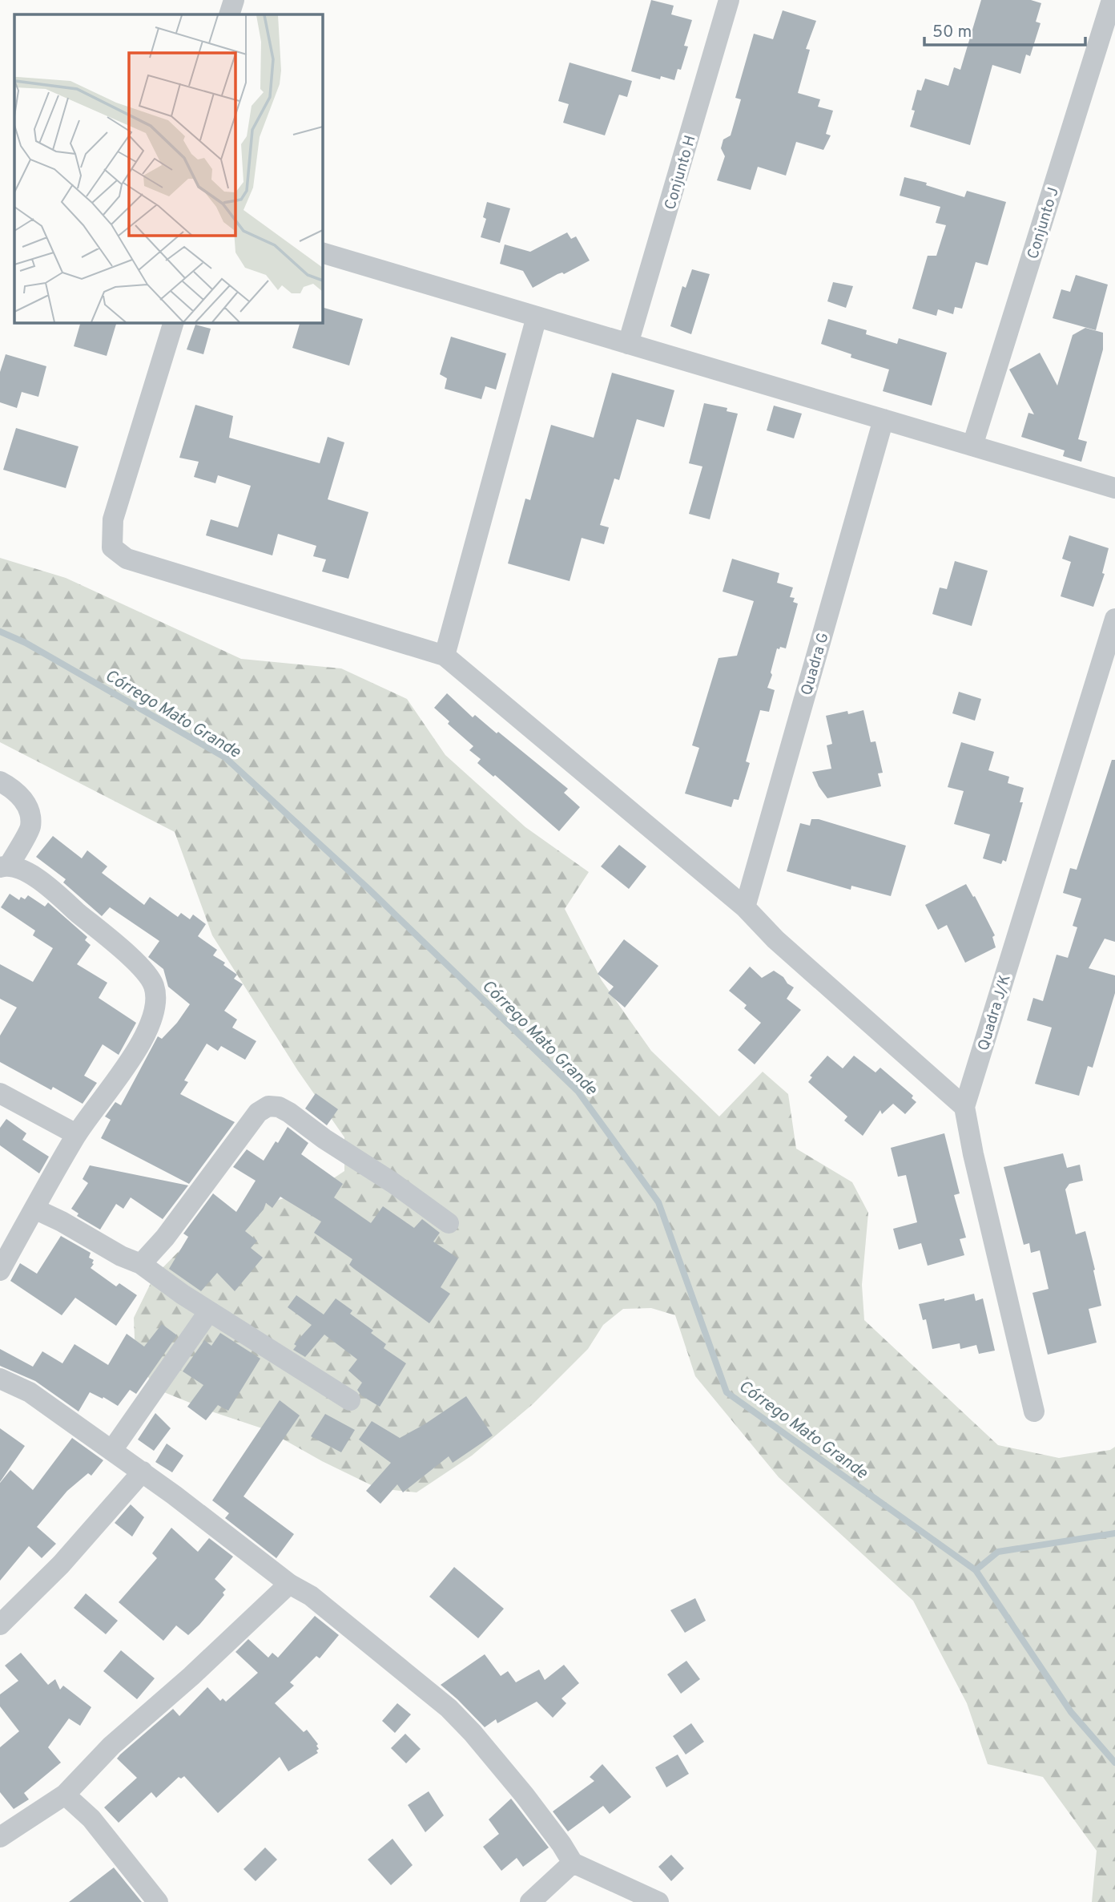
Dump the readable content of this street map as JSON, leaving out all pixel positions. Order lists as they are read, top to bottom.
{
  "streets": {
    "street": [
      "Conjunto H",
      "Conjunto J",
      "Quadra G",
      "Quadra J/K"
    ]
  },
  "water": ["Córrego Mato Grande"],
  "scale_bar": "50 m"
}
